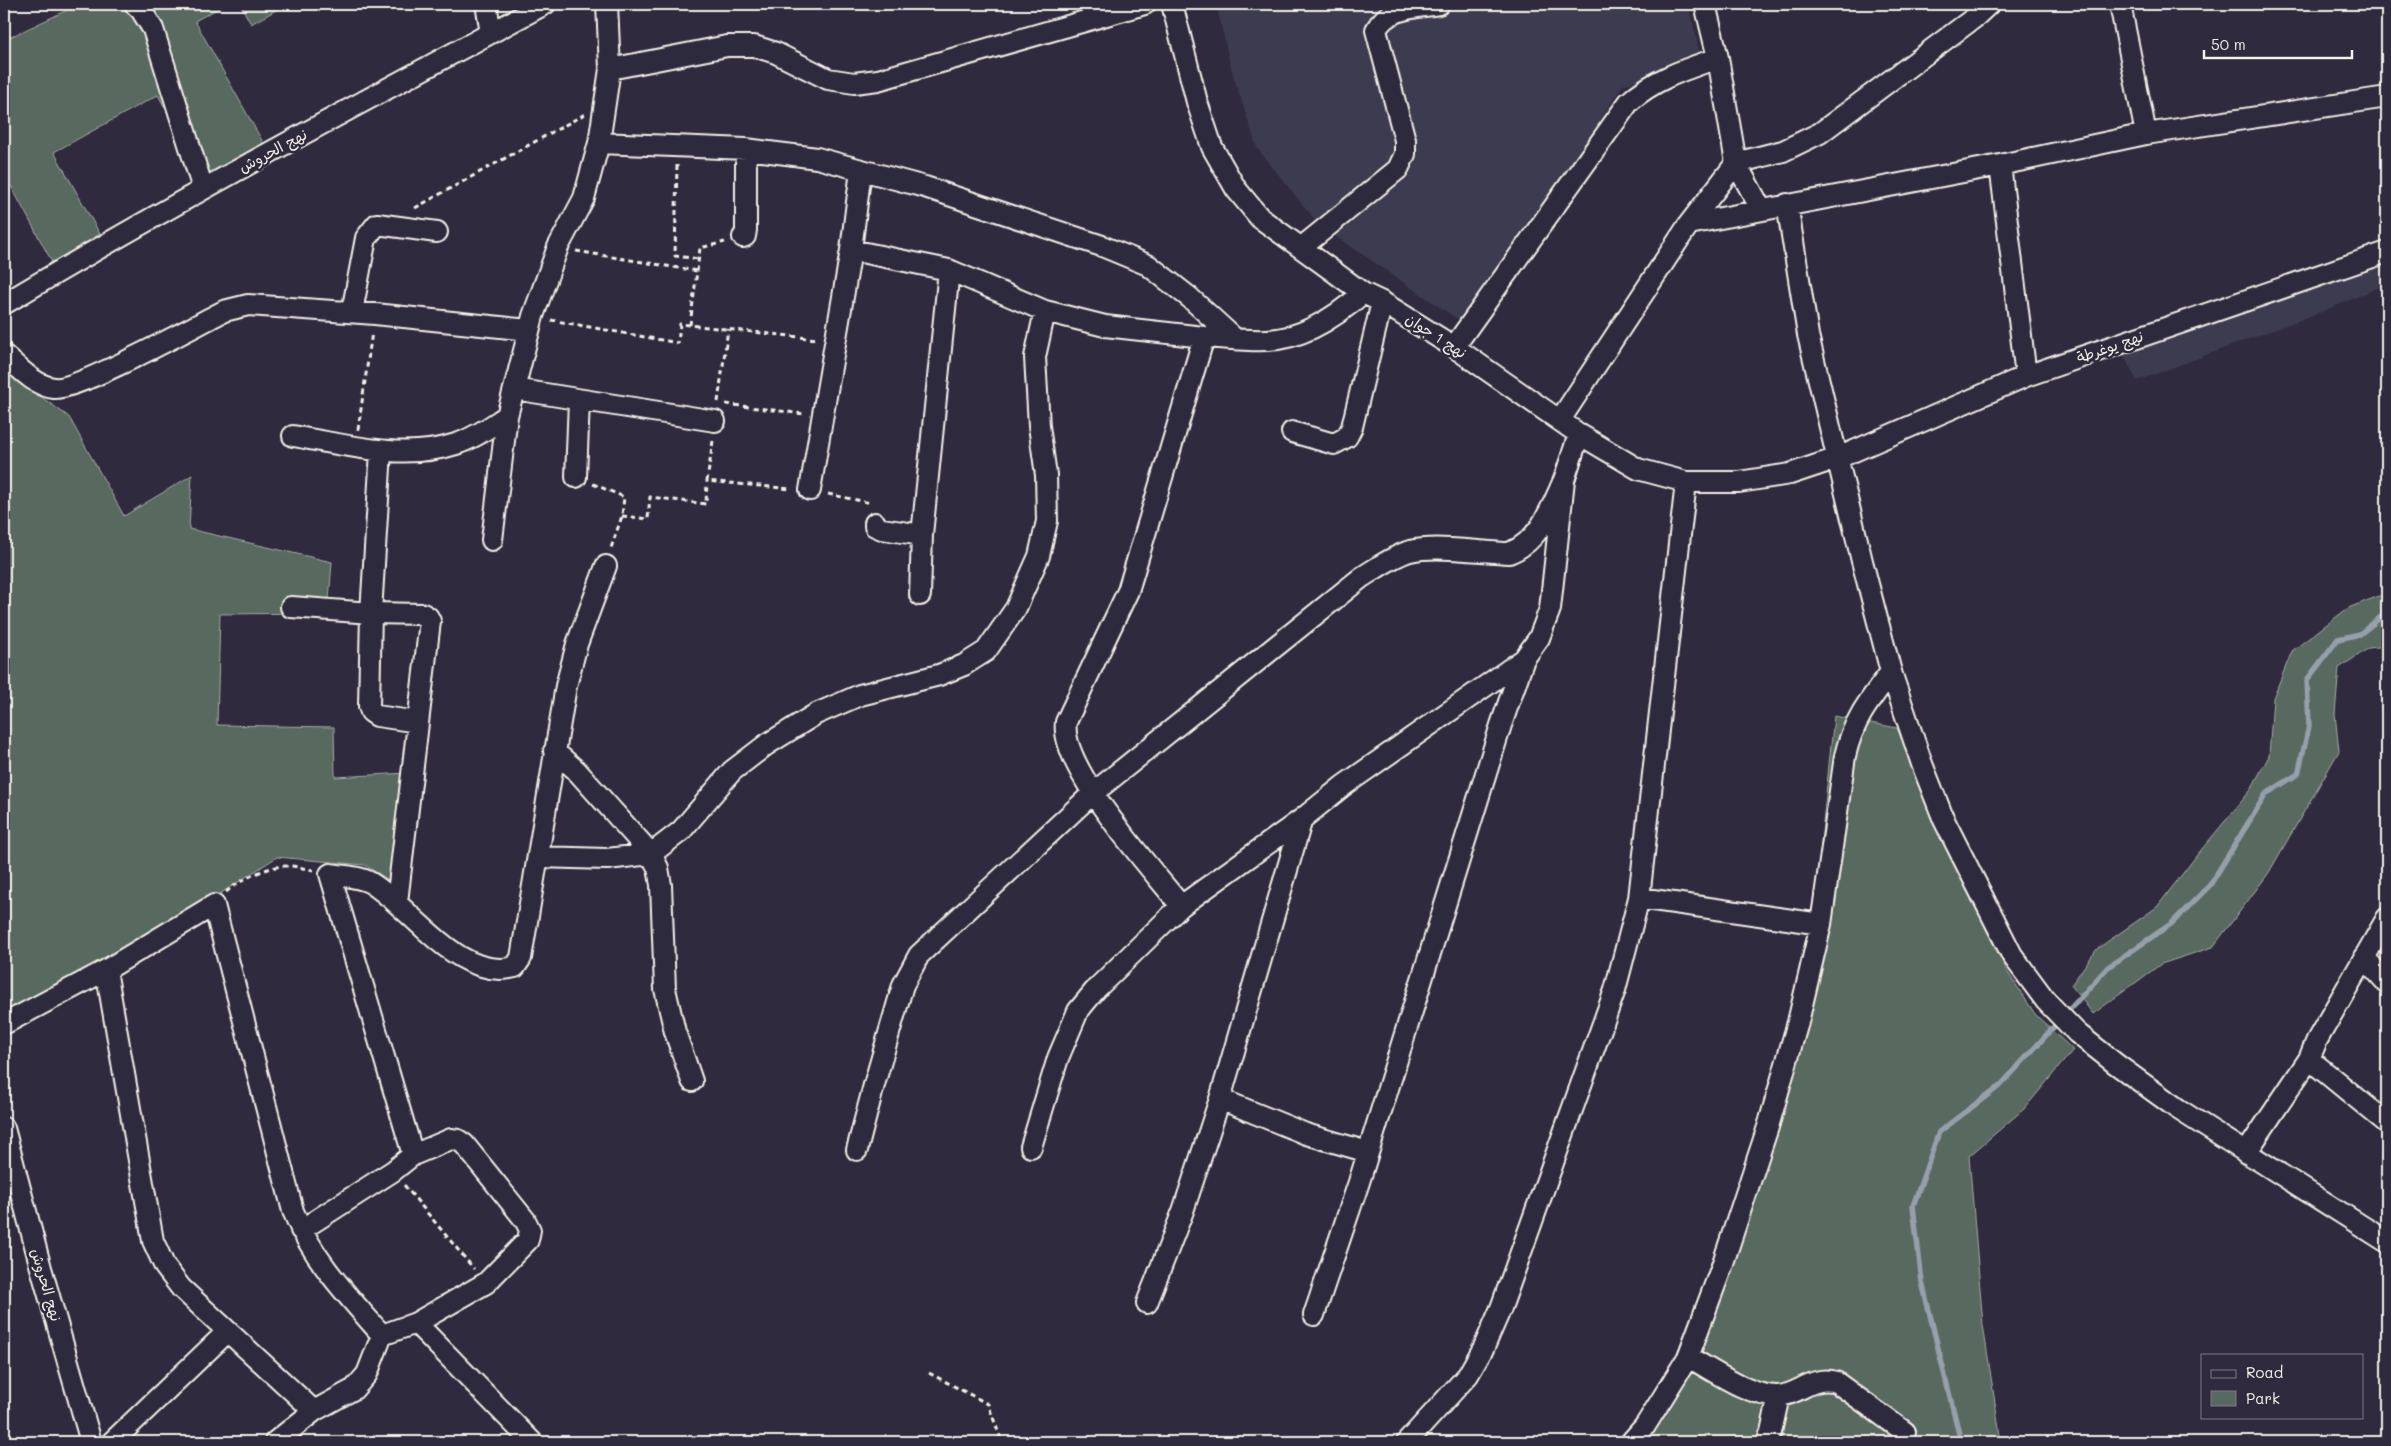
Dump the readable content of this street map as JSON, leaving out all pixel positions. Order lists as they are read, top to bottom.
{
  "streets": {
    "street": ["نهج الحروش", "نهج 1 جوان", "نهج يوغرطة"]
  },
  "crossings": [
    ["نهج 1 جوان", "نهج يوغرطة"]
  ],
  "legend": ["Road", "Park"],
  "scale_bar": "50 m"
}
